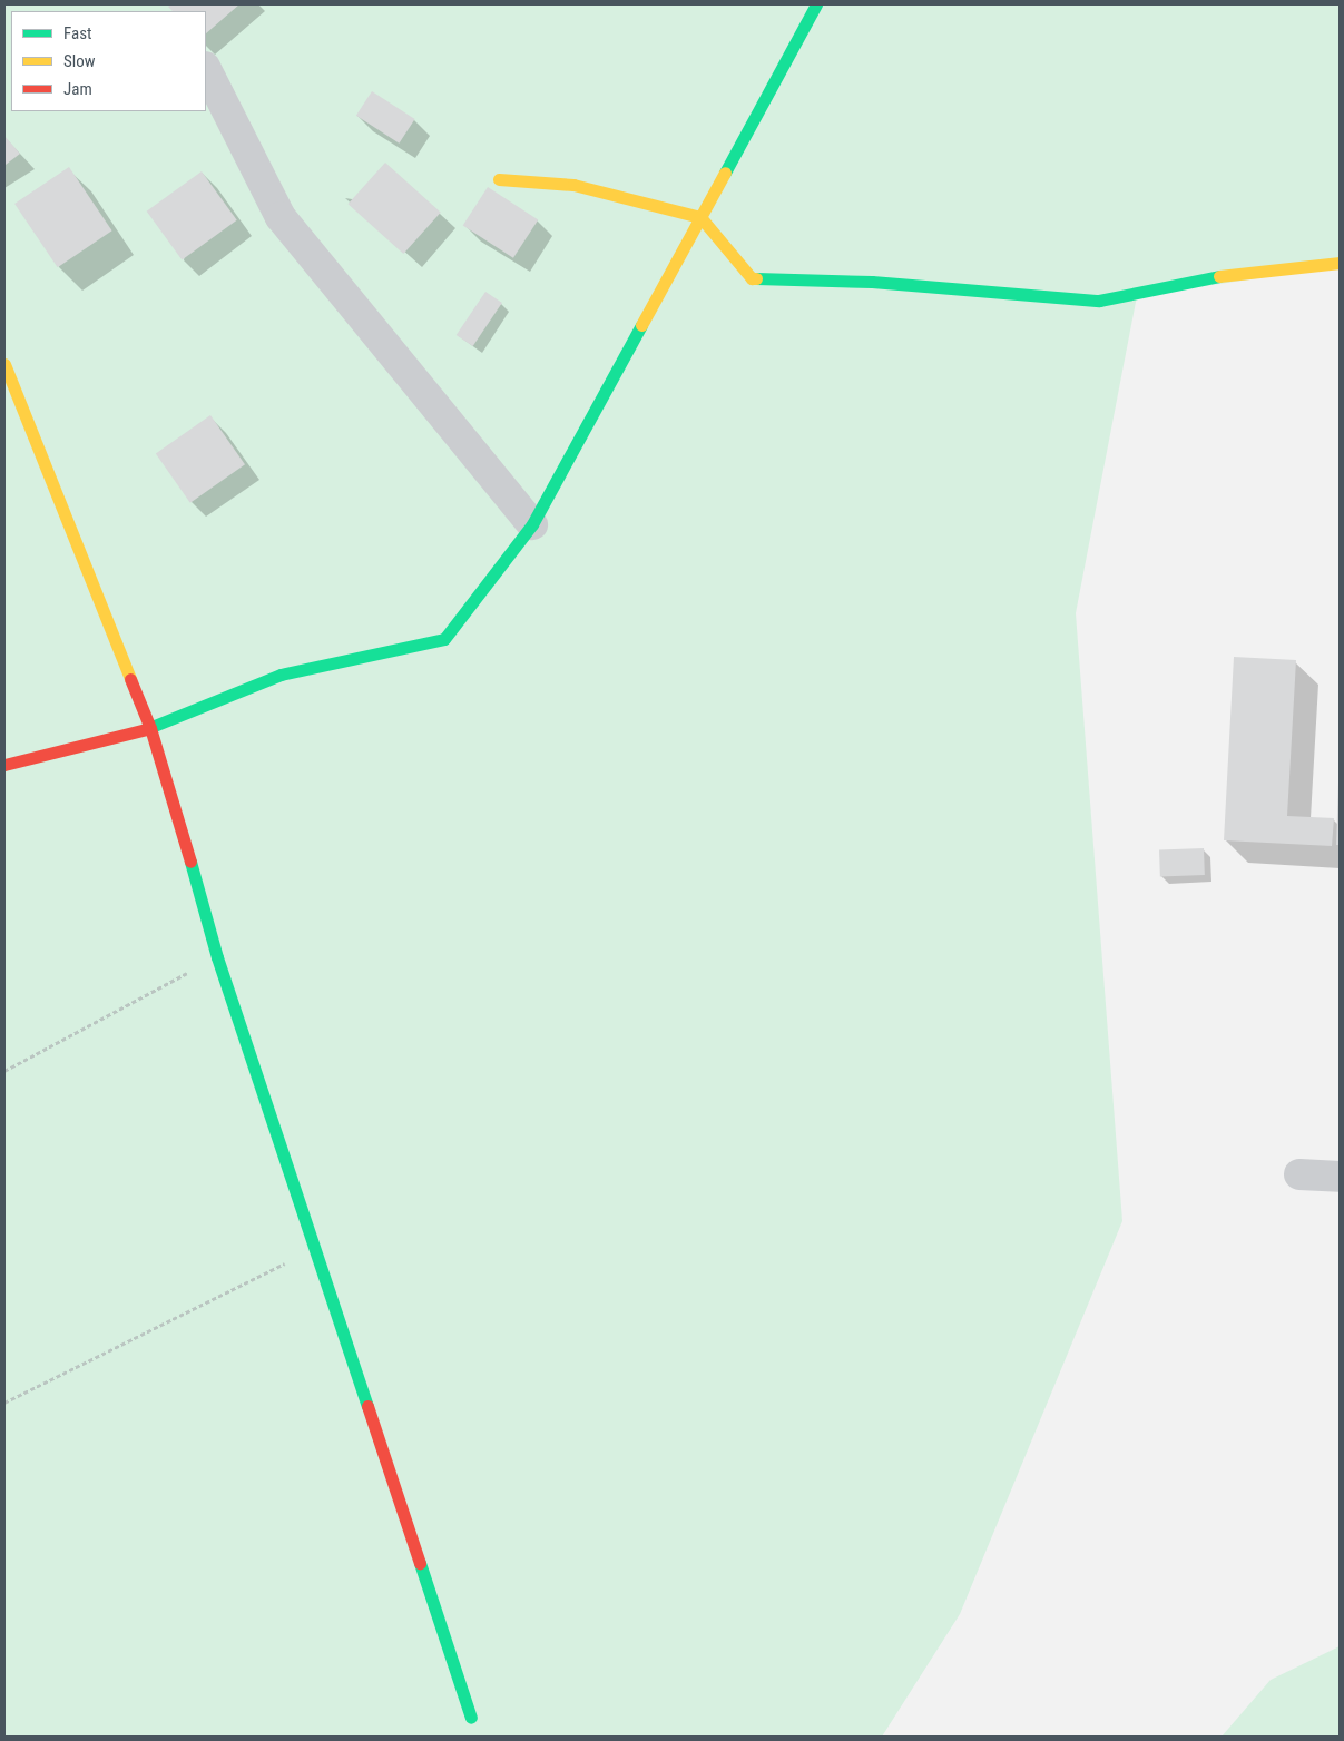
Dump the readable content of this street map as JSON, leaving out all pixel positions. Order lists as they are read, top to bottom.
{
  "legend": ["Fast", "Slow", "Jam"]
}
